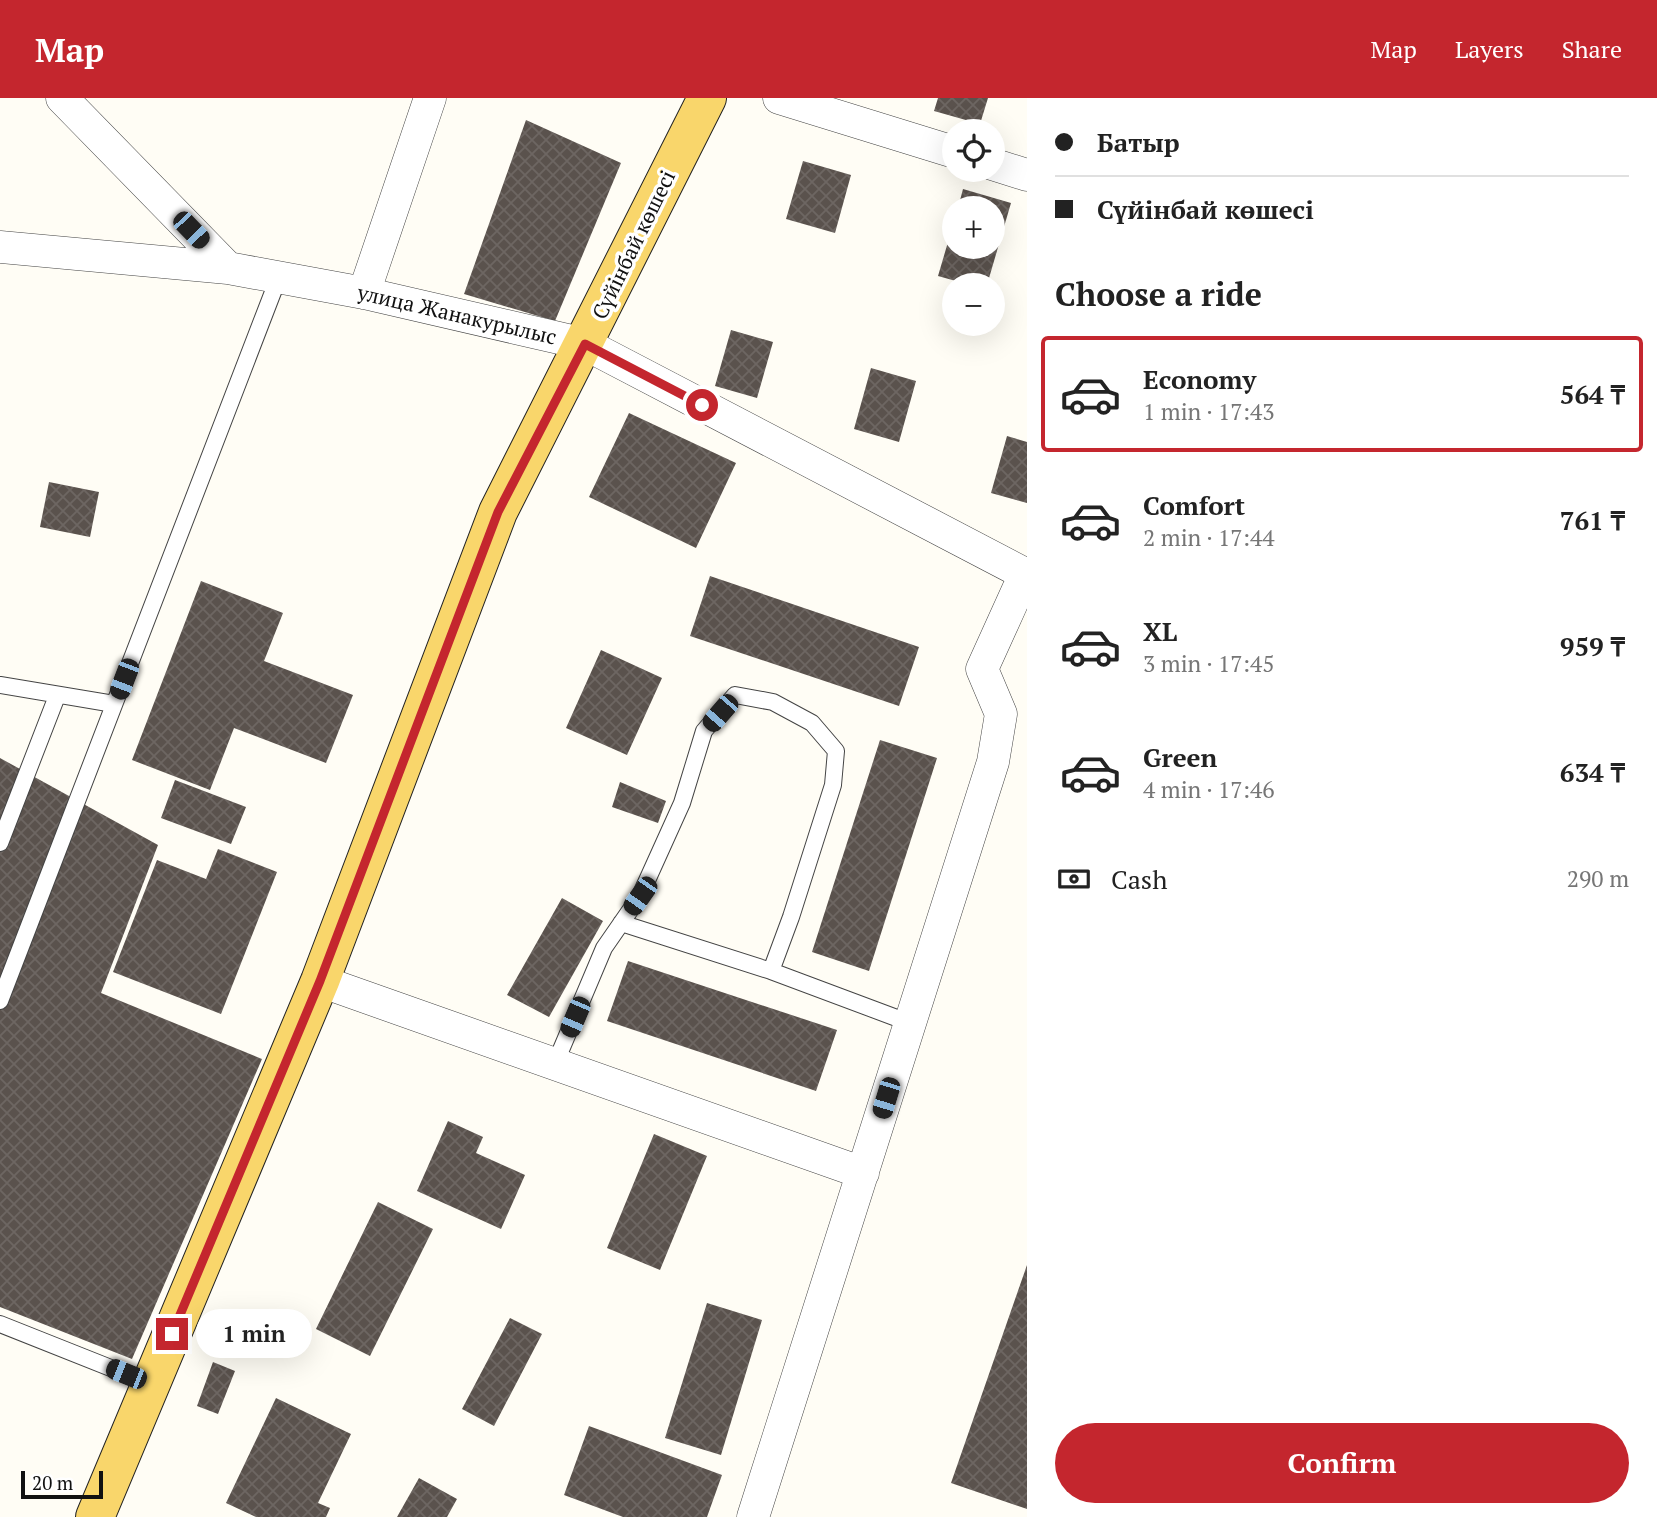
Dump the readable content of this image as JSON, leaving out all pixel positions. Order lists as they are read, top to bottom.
{
  "streets": {
    "main road": ["Сүйінбай көшесі"],
    "street": ["улица Жанакурылыс"]
  },
  "crossings": [
    ["Сүйінбай көшесі", "улица Жанакурылыс"]
  ],
  "scale_bar": "20 m",
  "page": {
    "header": "Map",
    "nav": ["Map", "Layers", "Share"],
    "banner": ["Батыр", "Сүйінбай көшесі"],
    "map_buttons": ["+", "−"],
    "heading": "Choose a ride",
    "list": [
      {
        "name": "Economy",
        "note": "1 min · 17:43",
        "value": "564 ₸"
      },
      {
        "name": "Comfort",
        "note": "2 min · 17:44",
        "value": "761 ₸"
      },
      {
        "name": "XL",
        "note": "3 min · 17:45",
        "value": "959 ₸"
      },
      {
        "name": "Green",
        "note": "4 min · 17:46",
        "value": "634 ₸"
      }
    ],
    "pay": ["Cash", "290 m"],
    "bubble": "1 min",
    "buttons": "Confirm",
    "scale": "20 m"
  }
}
